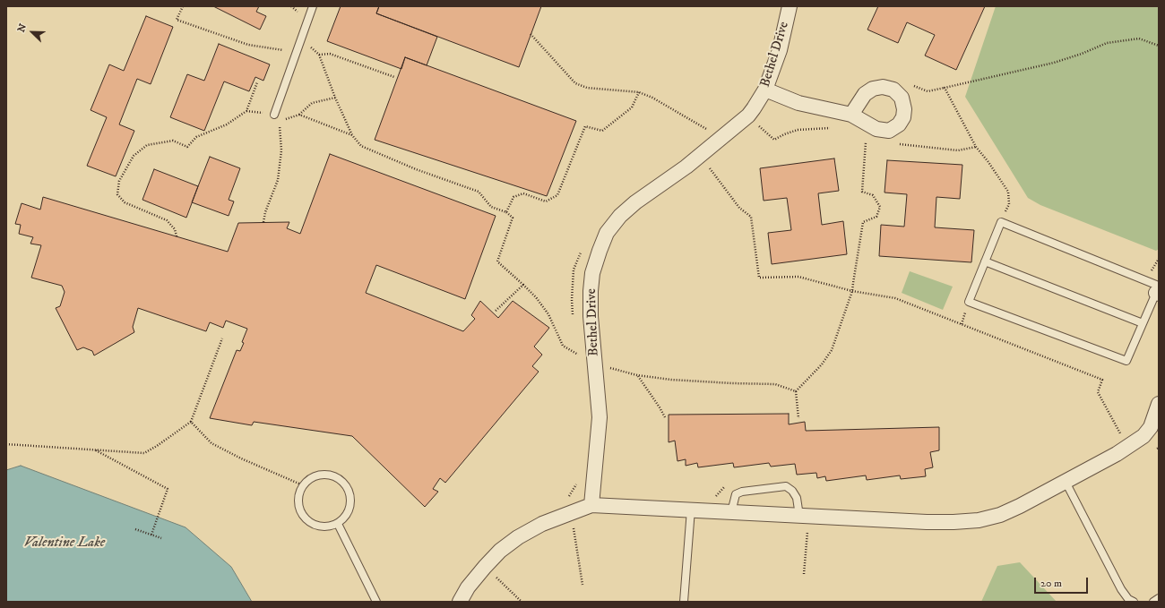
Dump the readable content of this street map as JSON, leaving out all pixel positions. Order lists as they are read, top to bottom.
{
  "streets": {
    "street": ["Bethel Drive"]
  },
  "water": ["Valentine Lake"],
  "scale_bar": "20 m",
  "north": "top left"
}
